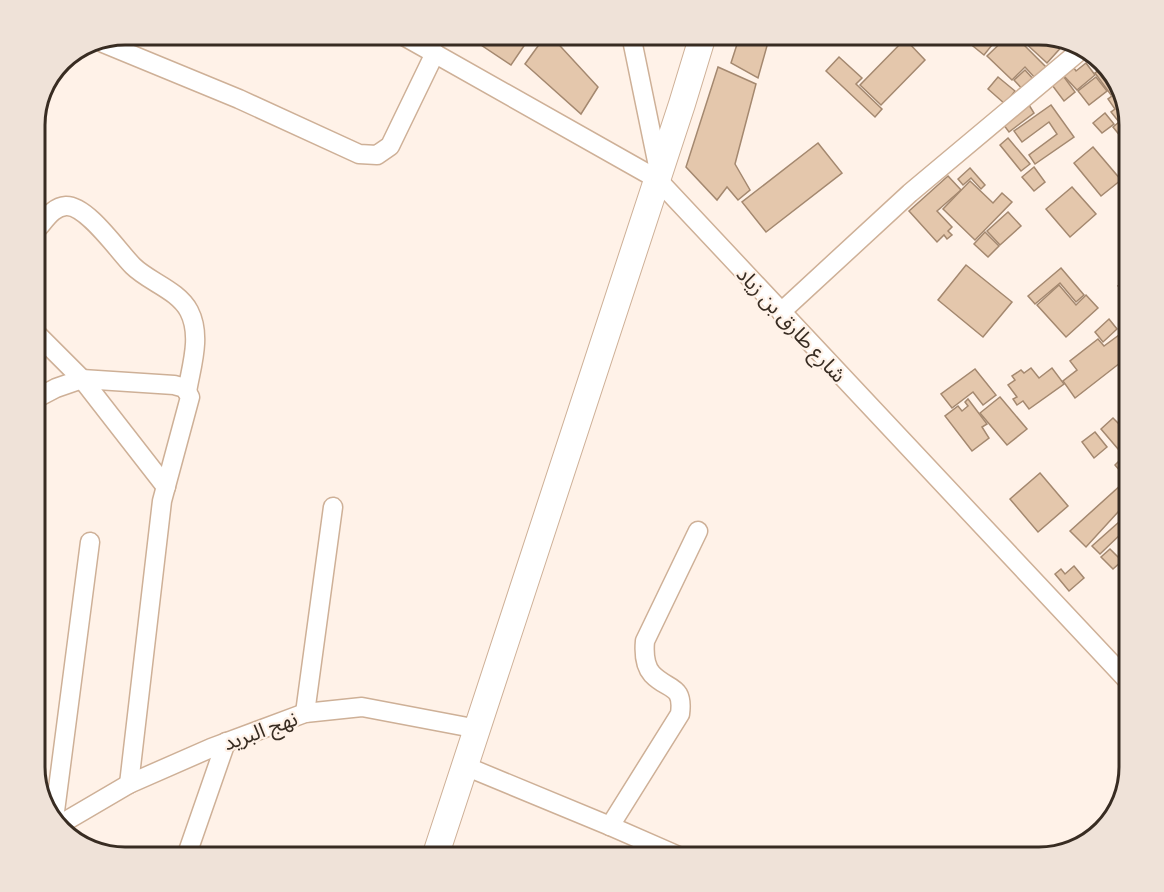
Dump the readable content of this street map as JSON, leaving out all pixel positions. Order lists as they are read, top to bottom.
{
  "streets": {
    "street": ["شارع طارق بن زياد", "نهج البريد"]
  }
}
